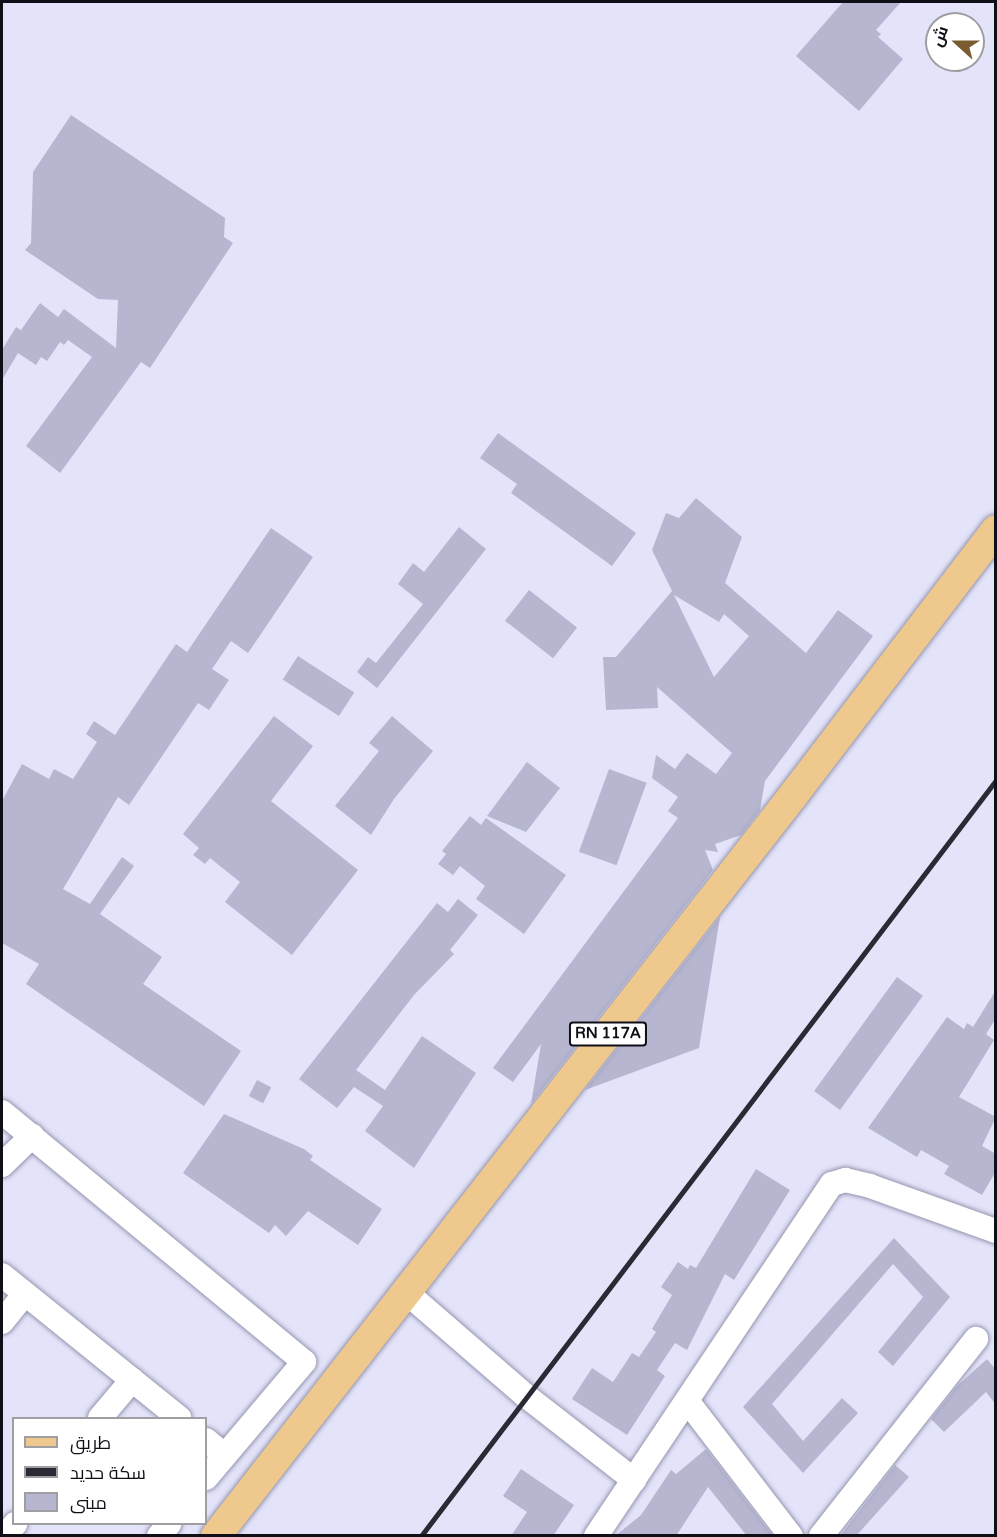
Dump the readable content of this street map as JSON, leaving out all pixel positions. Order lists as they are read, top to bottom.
{
  "streets": {
    "main road": ["RN 117A"]
  },
  "legend": ["طريق", "سكة حديد", "مبنى"],
  "north": "left"
}
